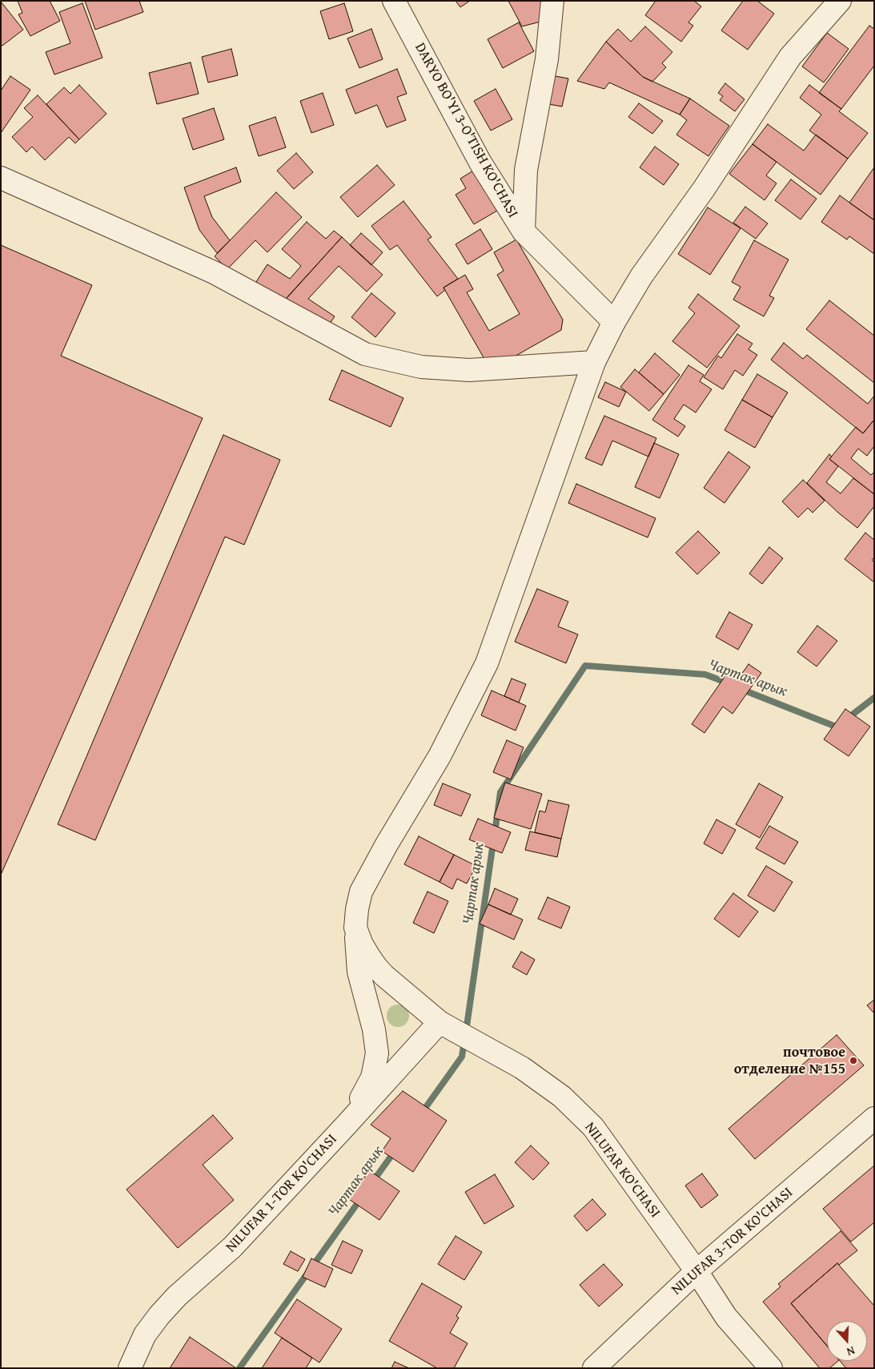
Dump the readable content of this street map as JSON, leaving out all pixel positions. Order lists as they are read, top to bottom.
{
  "streets": {
    "street": [
      "DARYO BO'YI 3-O'TISH KO'CHASI",
      "NILUFAR KO'CHASI",
      "NILUFAR 1-TOR KO'CHASI",
      "NILUFAR 3-TOR KO'CHASI"
    ]
  },
  "crossings": [
    ["DARYO BO'YI 3-O'TISH KO'CHASI", "NILUFAR KO'CHASI"],
    ["NILUFAR KO'CHASI", "NILUFAR 1-TOR KO'CHASI"],
    ["NILUFAR KO'CHASI", "NILUFAR 3-TOR KO'CHASI"]
  ],
  "water": ["Чартак арык"],
  "places": ["почтовое отделение №155"],
  "north": "bottom"
}
